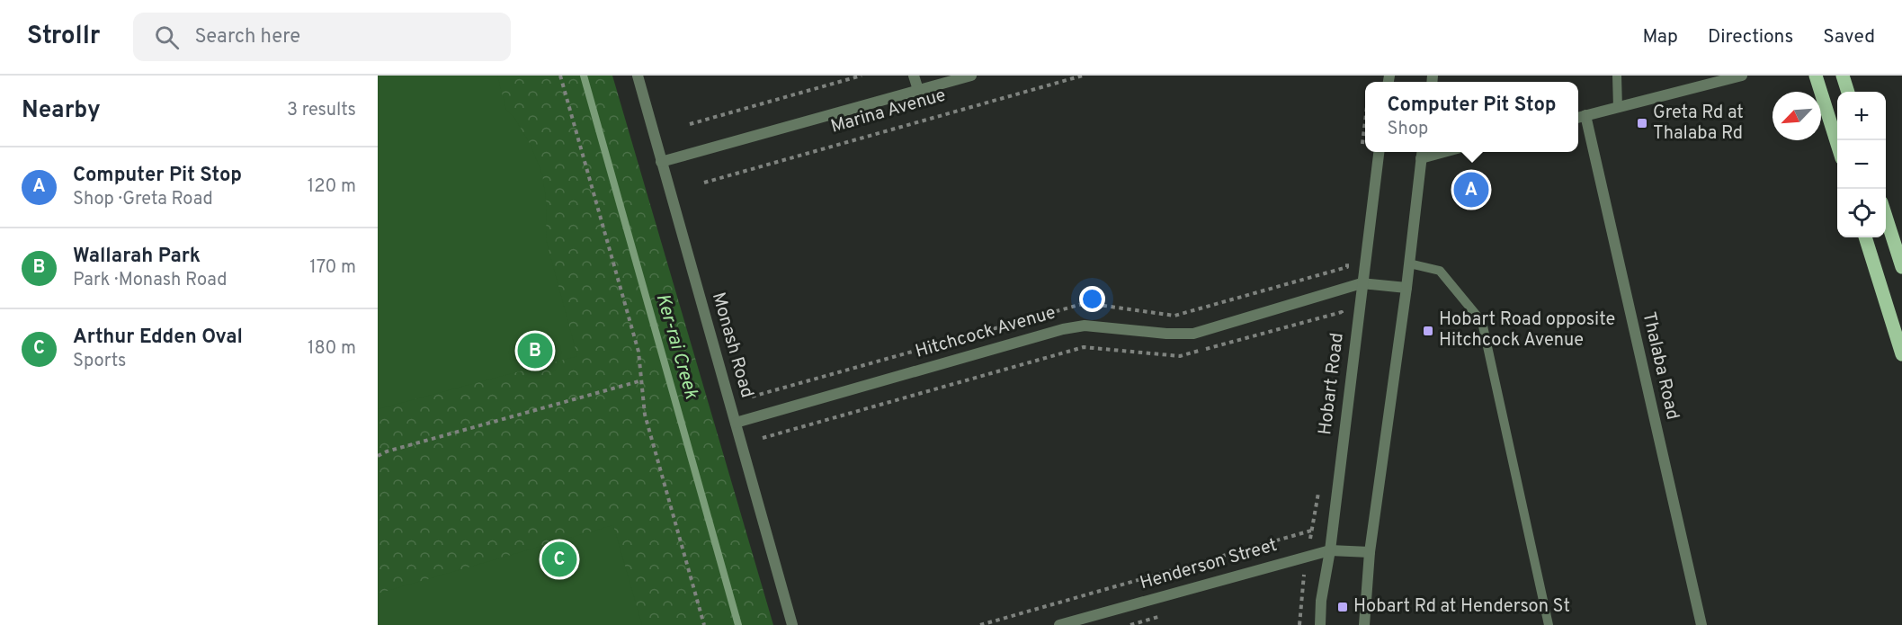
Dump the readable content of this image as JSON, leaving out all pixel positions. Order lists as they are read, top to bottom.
{
  "streets": {
    "street": [
      "Marina Avenue",
      "Hitchcock Avenue",
      "Monash Road",
      "Thalaba Road",
      "Hobart Road",
      "Henderson Street"
    ]
  },
  "crossings": [
    ["Marina Avenue", "Monash Road"],
    ["Hitchcock Avenue", "Monash Road"],
    ["Hitchcock Avenue", "Hobart Road"],
    ["Hobart Road", "Henderson Street"]
  ],
  "water": ["Ker-rai Creek"],
  "places": {
    "transit": ["Greta Rd at Thalaba Rd", "Hobart Road opposite Hitchcock Avenue", "Hobart Rd at Henderson St"]
  },
  "north": "bottom left",
  "page": {
    "header": "Strollr",
    "search": "Search here",
    "nav": ["Map", "Directions", "Saved"],
    "heading": ["Nearby", "3 results"],
    "popup": ["Computer Pit Stop", "Shop"],
    "map_buttons": ["+", "−"],
    "list": [
      {
        "mark": "A",
        "name": "Computer Pit Stop",
        "note": "Shop · Greta Road",
        "value": "120 m"
      },
      {
        "mark": "B",
        "name": "Wallarah Park",
        "note": "Park · Monash Road",
        "value": "170 m"
      },
      {
        "mark": "C",
        "name": "Arthur Edden Oval",
        "note": "Sports",
        "value": "180 m"
      }
    ],
    "pins": ["A", "B", "C"]
  }
}
